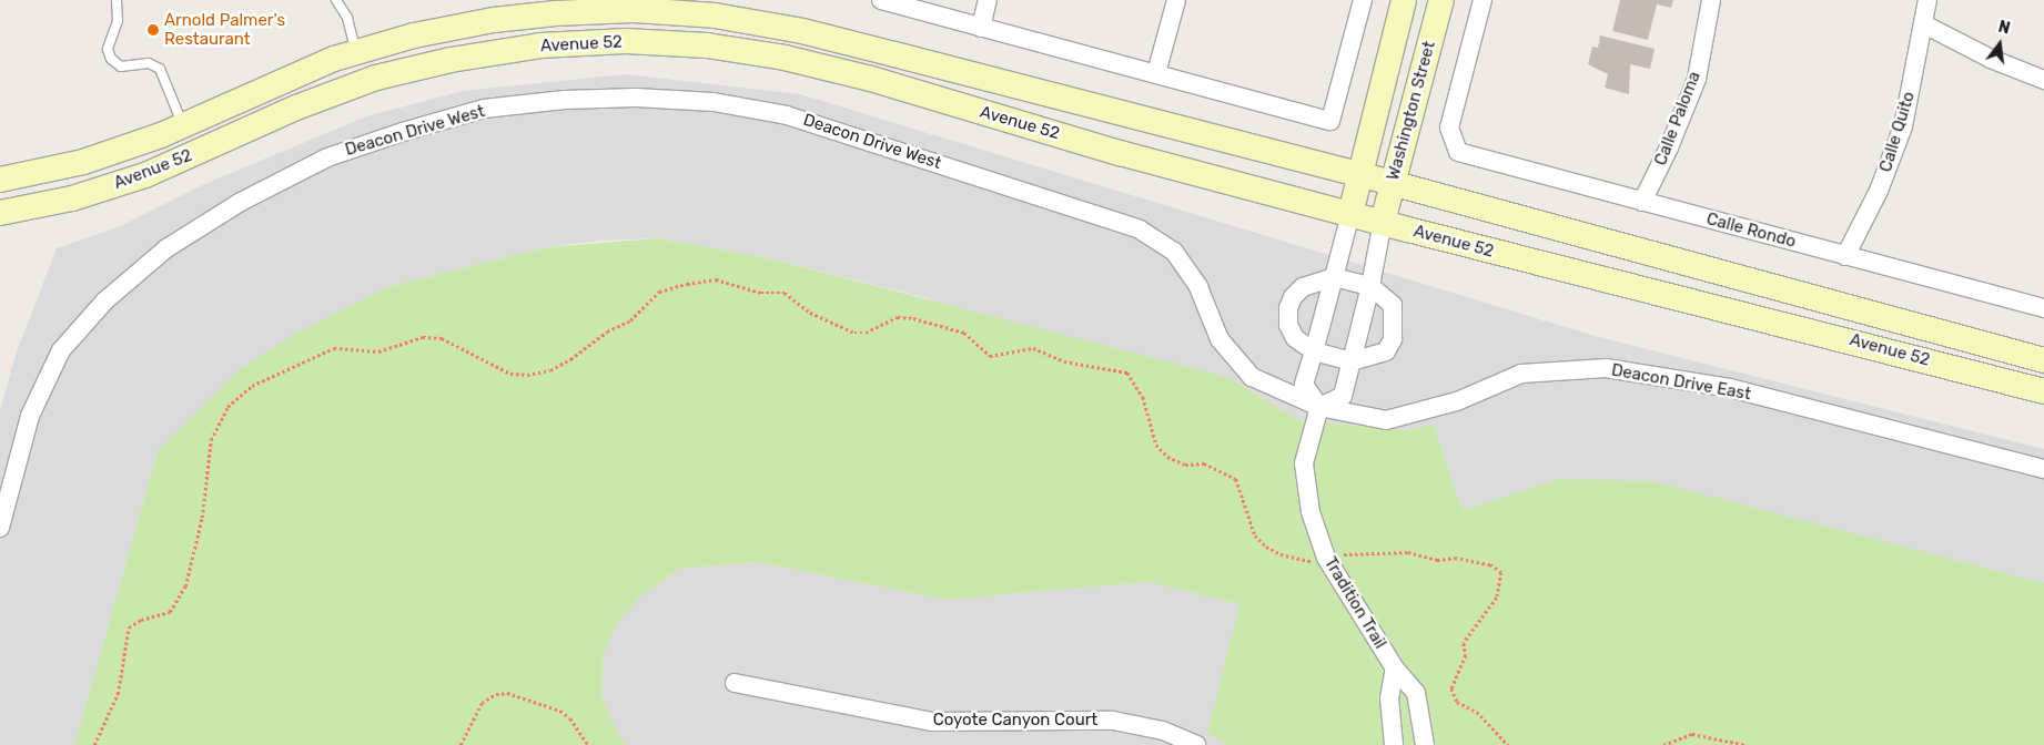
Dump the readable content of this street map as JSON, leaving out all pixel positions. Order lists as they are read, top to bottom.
{
  "streets": {
    "main road": ["Avenue 52", "Washington Street"],
    "street": [
      "Calle Paloma",
      "Deacon Drive West",
      "Calle Quito",
      "Calle Rondo",
      "Deacon Drive East",
      "Tradition Trail",
      "Coyote Canyon Court"
    ]
  },
  "crossings": [
    ["Avenue 52", "Washington Street"],
    ["Calle Paloma", "Calle Rondo"],
    ["Deacon Drive West", "Deacon Drive East"],
    ["Deacon Drive West", "Tradition Trail"],
    ["Calle Quito", "Calle Rondo"],
    ["Deacon Drive East", "Tradition Trail"]
  ],
  "places": ["Arnold Palmer's Restaurant"],
  "north": "top"
}
